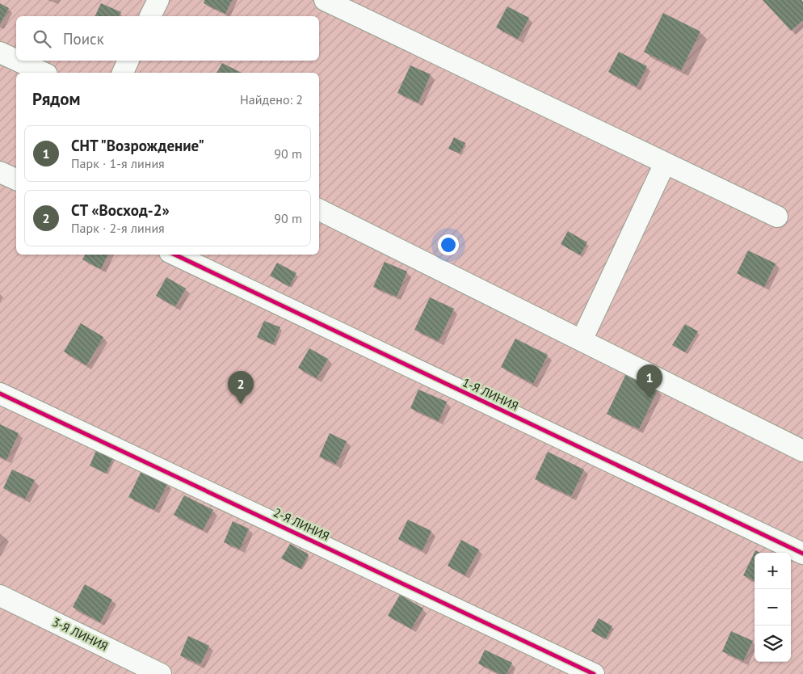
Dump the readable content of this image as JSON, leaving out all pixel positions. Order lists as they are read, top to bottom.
{
  "streets": {
    "street": ["1-Я ЛИНИЯ", "2-Я ЛИНИЯ", "3-Я ЛИНИЯ"]
  },
  "page": {
    "search": "Поиск",
    "heading": ["Рядом", "Найдено: 2"],
    "list": [
      {
        "mark": "1",
        "name": "СНТ \"Возрождение\"",
        "note": "Парк · 1-я линия",
        "value": "90 m"
      },
      {
        "mark": "2",
        "name": "СТ «Восход-2»",
        "note": "Парк · 2-я линия",
        "value": "90 m"
      }
    ],
    "pins": ["1", "2"],
    "map_buttons": ["+", "−"]
  }
}
